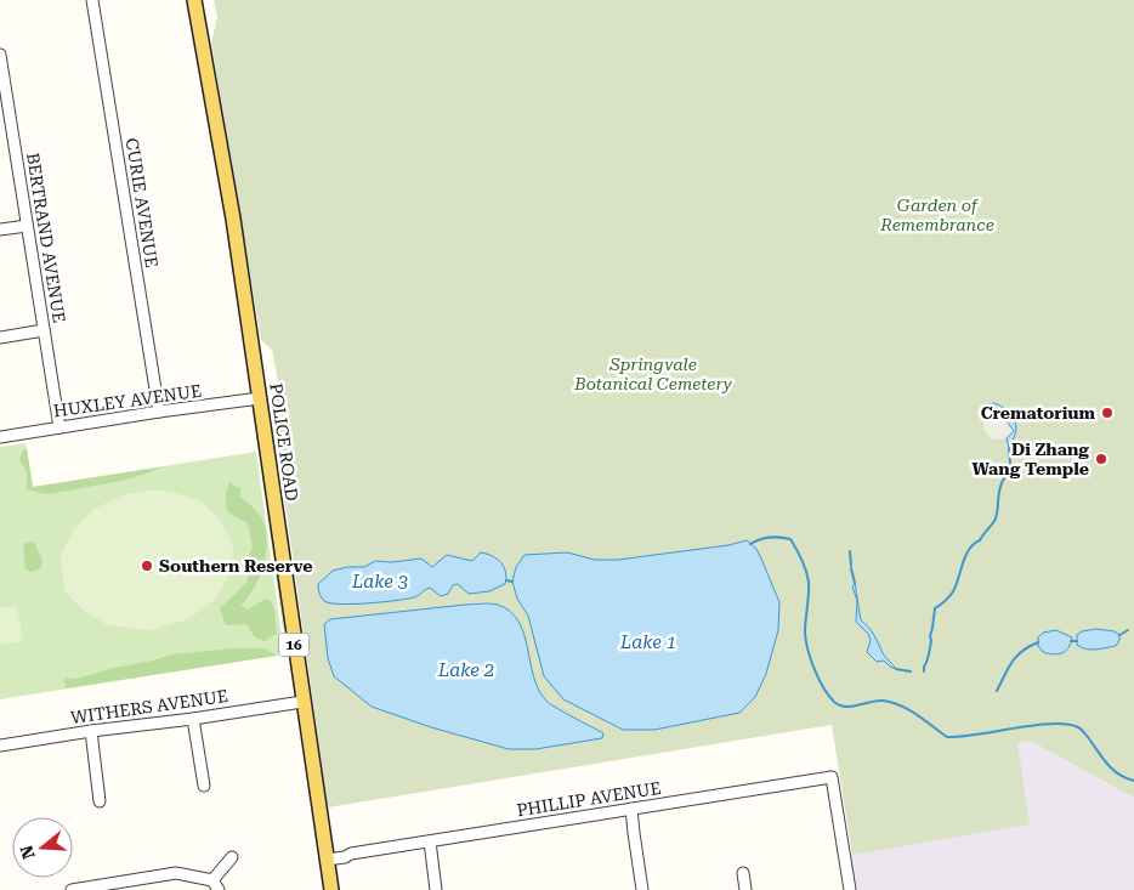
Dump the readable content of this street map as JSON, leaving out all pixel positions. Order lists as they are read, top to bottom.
{
  "streets": {
    "main road": ["POLICE ROAD", "16"],
    "street": [
      "CURIE AVENUE",
      "BERTRAND AVENUE",
      "HUXLEY AVENUE",
      "WITHERS AVENUE",
      "PHILLIP AVENUE"
    ]
  },
  "crossings": [
    ["CURIE AVENUE", "HUXLEY AVENUE"],
    ["BERTRAND AVENUE", "HUXLEY AVENUE"],
    ["HUXLEY AVENUE", "POLICE ROAD"],
    ["POLICE ROAD", "WITHERS AVENUE"],
    ["POLICE ROAD", "PHILLIP AVENUE"]
  ],
  "water": ["Lake 3", "Lake 1", "Lake 2"],
  "parks": ["Garden of Remembrance", "Springvale Botanical Cemetery"],
  "places": ["Crematorium", "Di Zhang Wang Temple", "Southern Reserve"],
  "north": "left"
}
